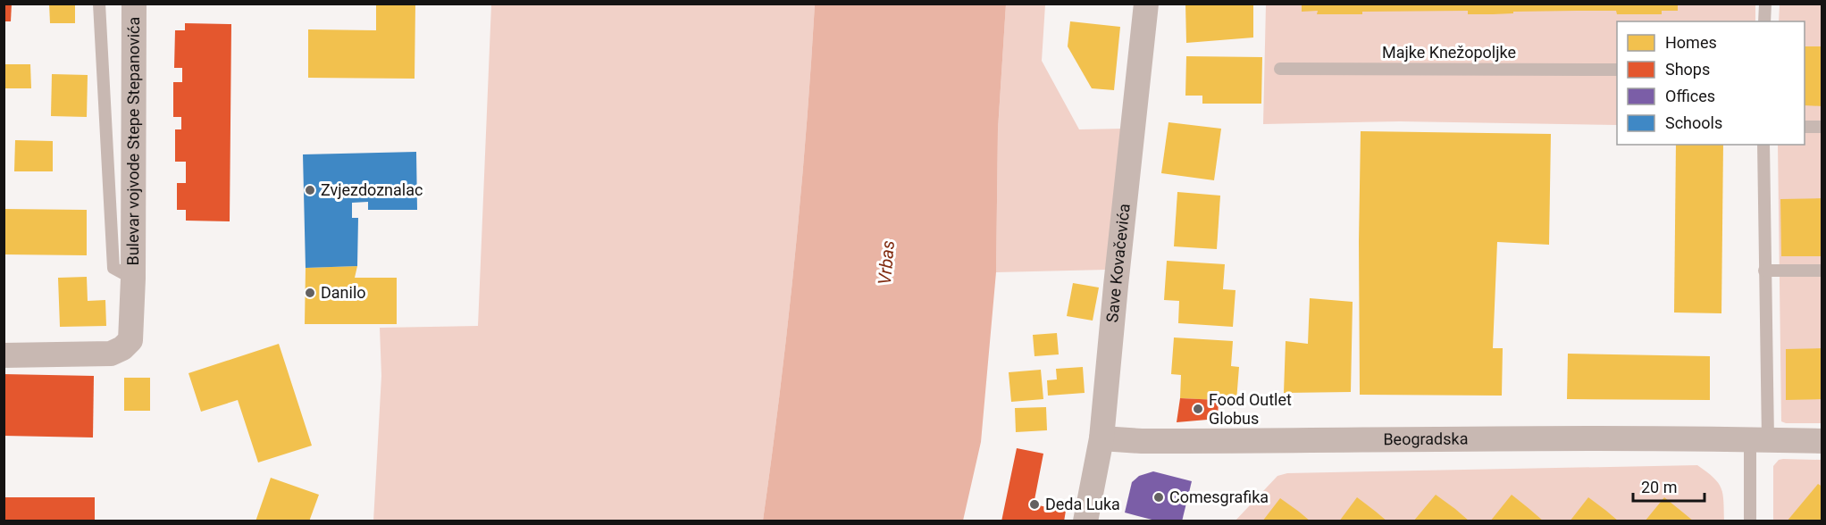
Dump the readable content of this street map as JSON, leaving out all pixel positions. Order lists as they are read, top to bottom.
{
  "streets": {
    "street": ["Bulevar vojvode Stepe Stepanovića", "Save Kovačevića", "Beogradska"],
    "lane": ["Majke Knežopoljke"]
  },
  "crossings": [
    ["Save Kovačevića", "Beogradska"]
  ],
  "water": ["Vrbas"],
  "places": [
    "Zvjezdoznalac",
    "Danilo",
    "Food Outlet Globus",
    "Comesgrafika",
    "Deda Luka"
  ],
  "legend": [
    "Homes",
    "Shops",
    "Offices",
    "Schools"
  ],
  "scale_bar": "20 m"
}
